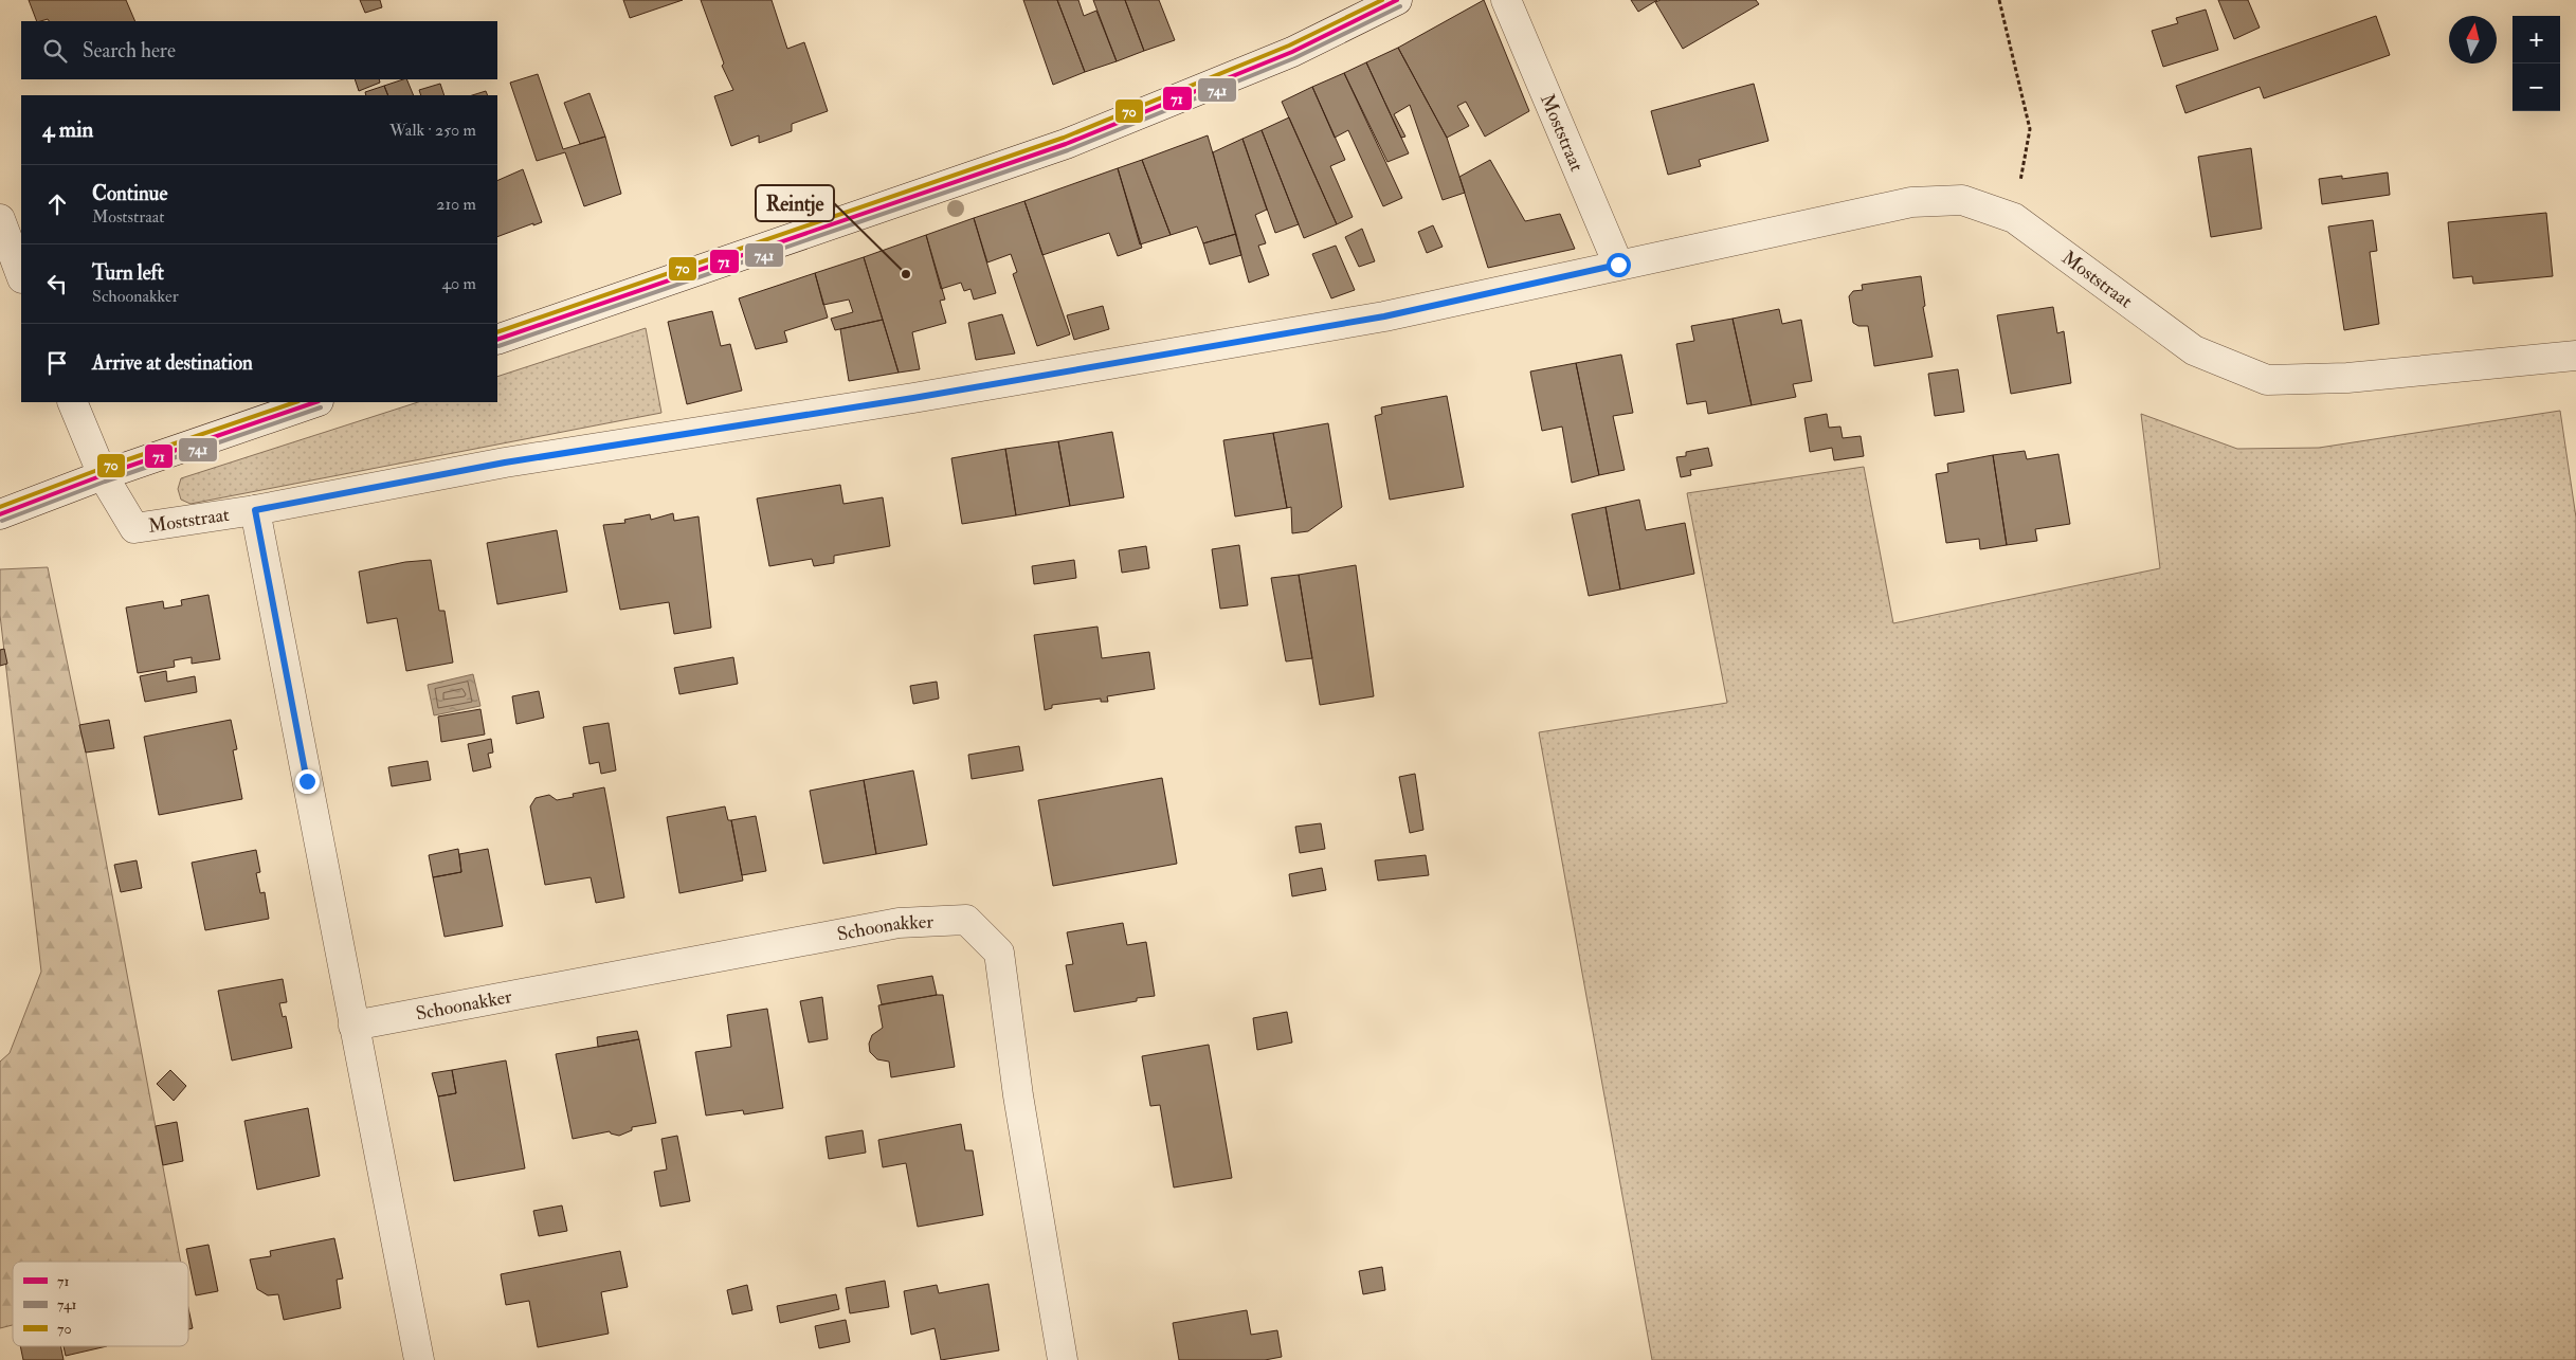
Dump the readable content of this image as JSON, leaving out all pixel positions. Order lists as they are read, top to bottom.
{
  "streets": {
    "street": ["Moststraat", "Schoonakker"]
  },
  "places": ["Reintje"],
  "lines": ["transit line 71", "transit line 70", "transit line 741"],
  "legend": ["71", "741", "70"],
  "north": "top",
  "page": {
    "map_buttons": ["+", "−"],
    "search": "Search here",
    "heading": ["4 min", "Walk · 250 m"],
    "list": [
      ["Continue", "Moststraat", "210 m"],
      ["Turn left", "Schoonakker", "40 m"],
      "Arrive at destination"
    ]
  }
}
